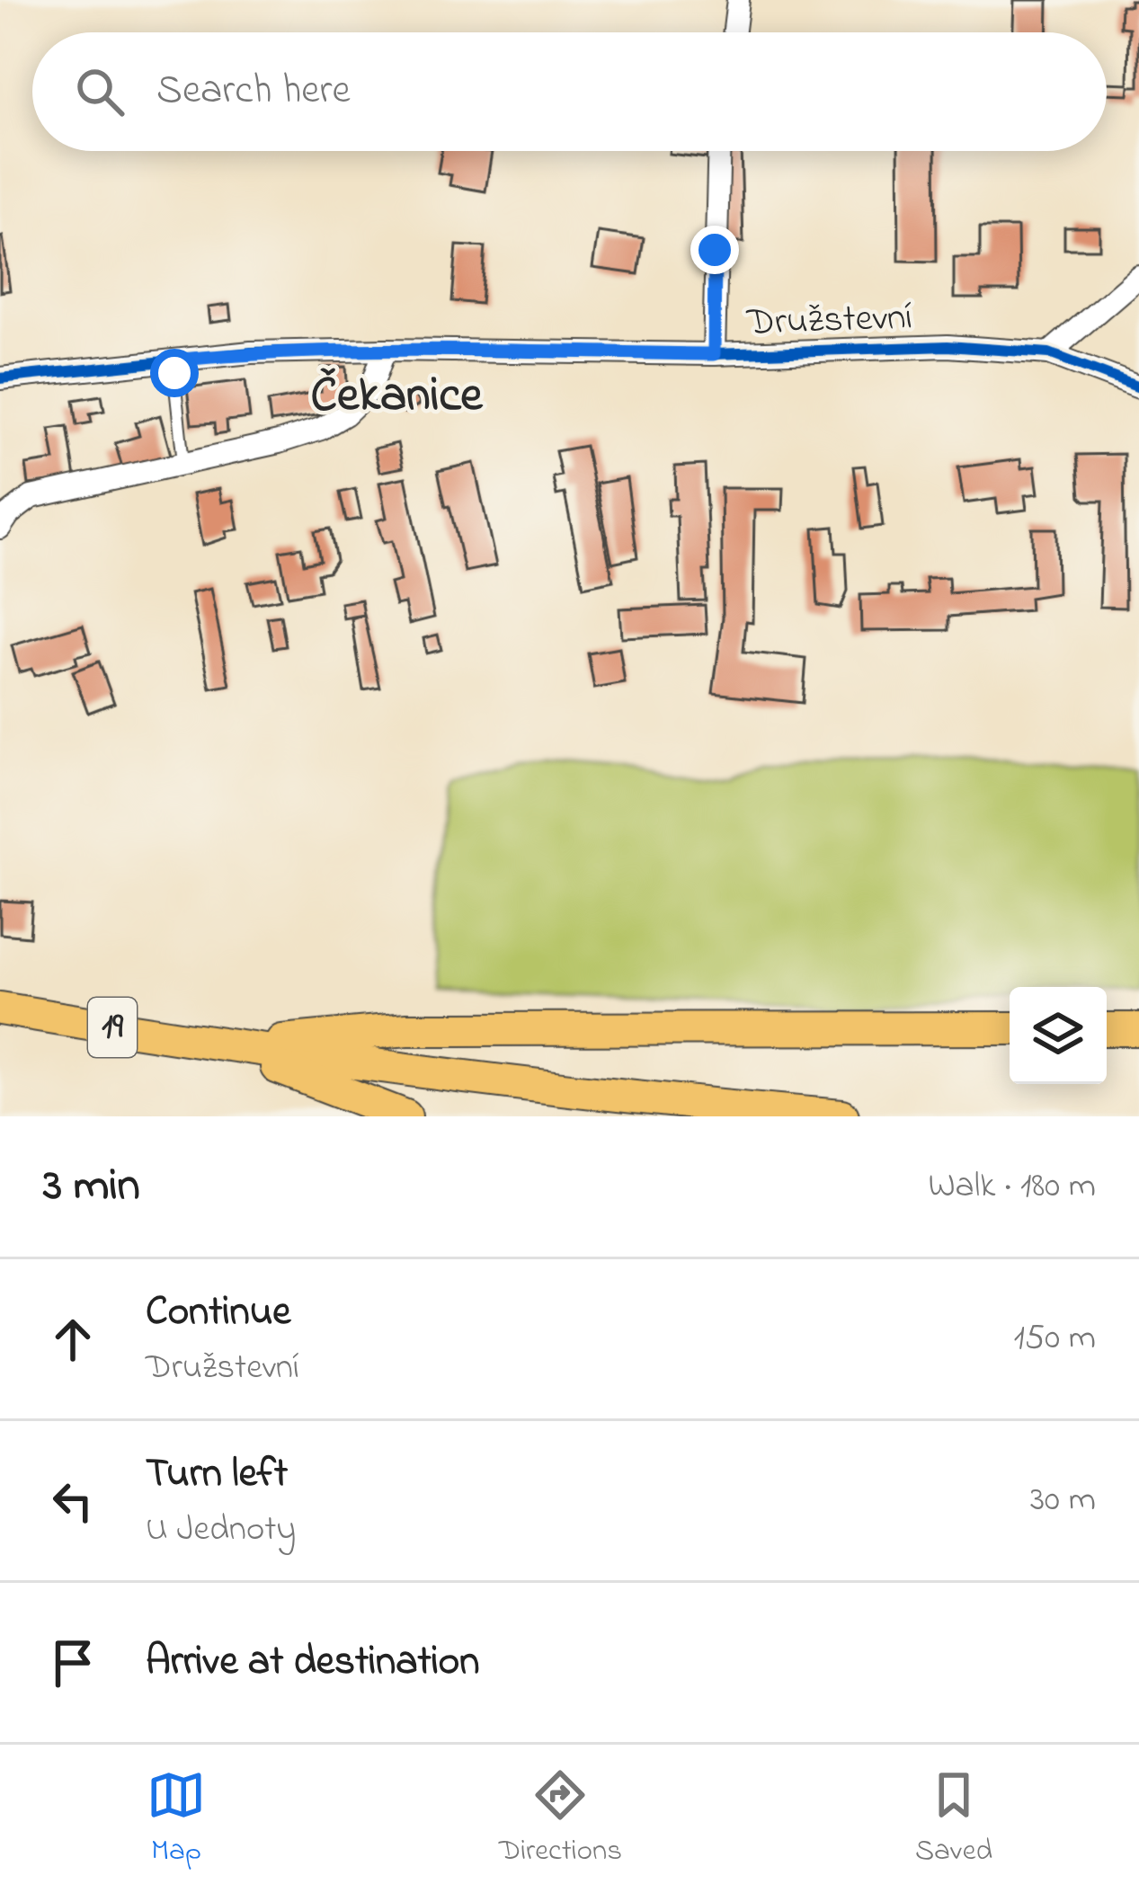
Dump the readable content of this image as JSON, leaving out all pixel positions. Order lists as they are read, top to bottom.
{
  "streets": {
    "main road": ["19"],
    "street": ["Družstevní"]
  },
  "districts": ["Čekanice"],
  "page": {
    "search": "Search here",
    "heading": ["3 min", "Walk · 180 m"],
    "list": [
      ["Continue", "Družstevní", "150 m"],
      ["Turn left", "U Jednoty", "30 m"],
      "Arrive at destination"
    ],
    "nav": ["Map", "Directions", "Saved"]
  }
}
